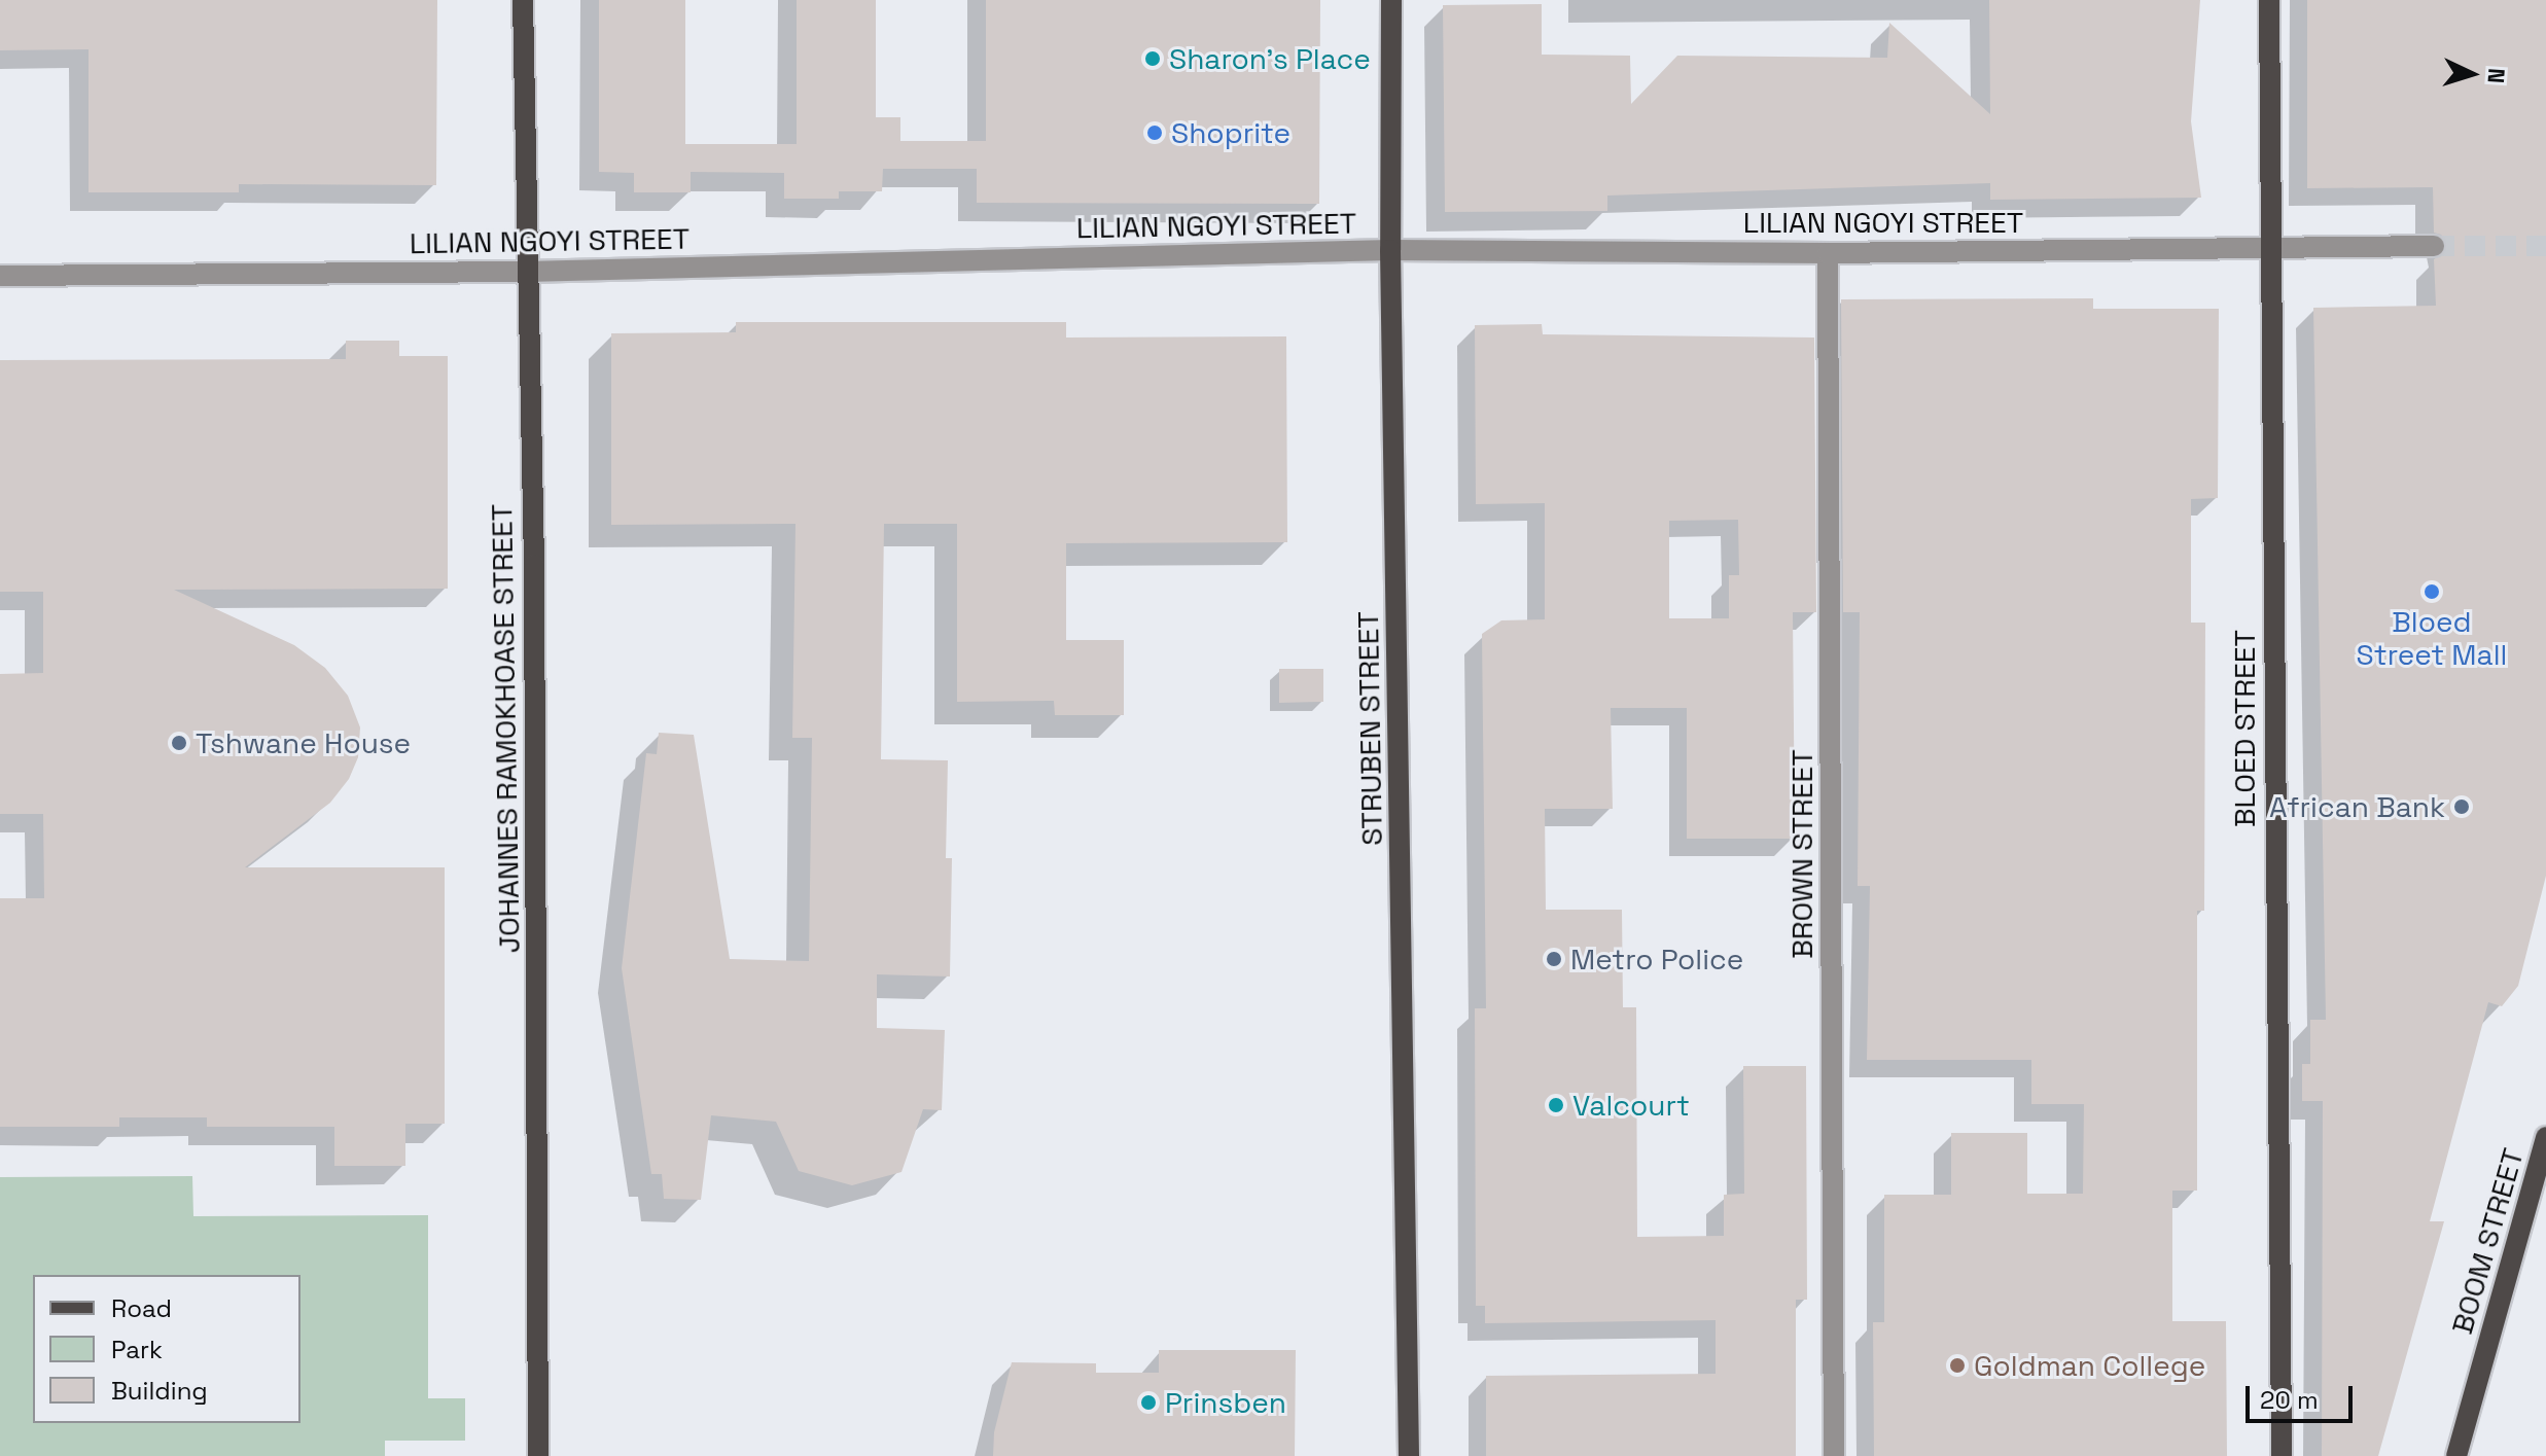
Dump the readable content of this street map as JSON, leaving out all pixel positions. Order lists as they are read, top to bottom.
{
  "streets": {
    "main road": [
      "JOHANNES RAMOKHOASE STREET",
      "STRUBEN STREET",
      "BLOED STREET",
      "BOOM STREET"
    ],
    "street": ["LILIAN NGOYI STREET", "BROWN STREET"]
  },
  "crossings": [
    ["LILIAN NGOYI STREET", "JOHANNES RAMOKHOASE STREET"],
    ["LILIAN NGOYI STREET", "STRUBEN STREET"],
    ["LILIAN NGOYI STREET", "BLOED STREET"],
    ["LILIAN NGOYI STREET", "BROWN STREET"]
  ],
  "places": [
    "Sharon's Place",
    "Shoprite",
    "Bloed Street Mall",
    "Tshwane House",
    "African Bank",
    "Metro Police",
    "Valcourt",
    "Goldman College",
    "Prinsben"
  ],
  "legend": ["Road", "Park", "Building"],
  "scale_bar": "20 m",
  "north": "right"
}
